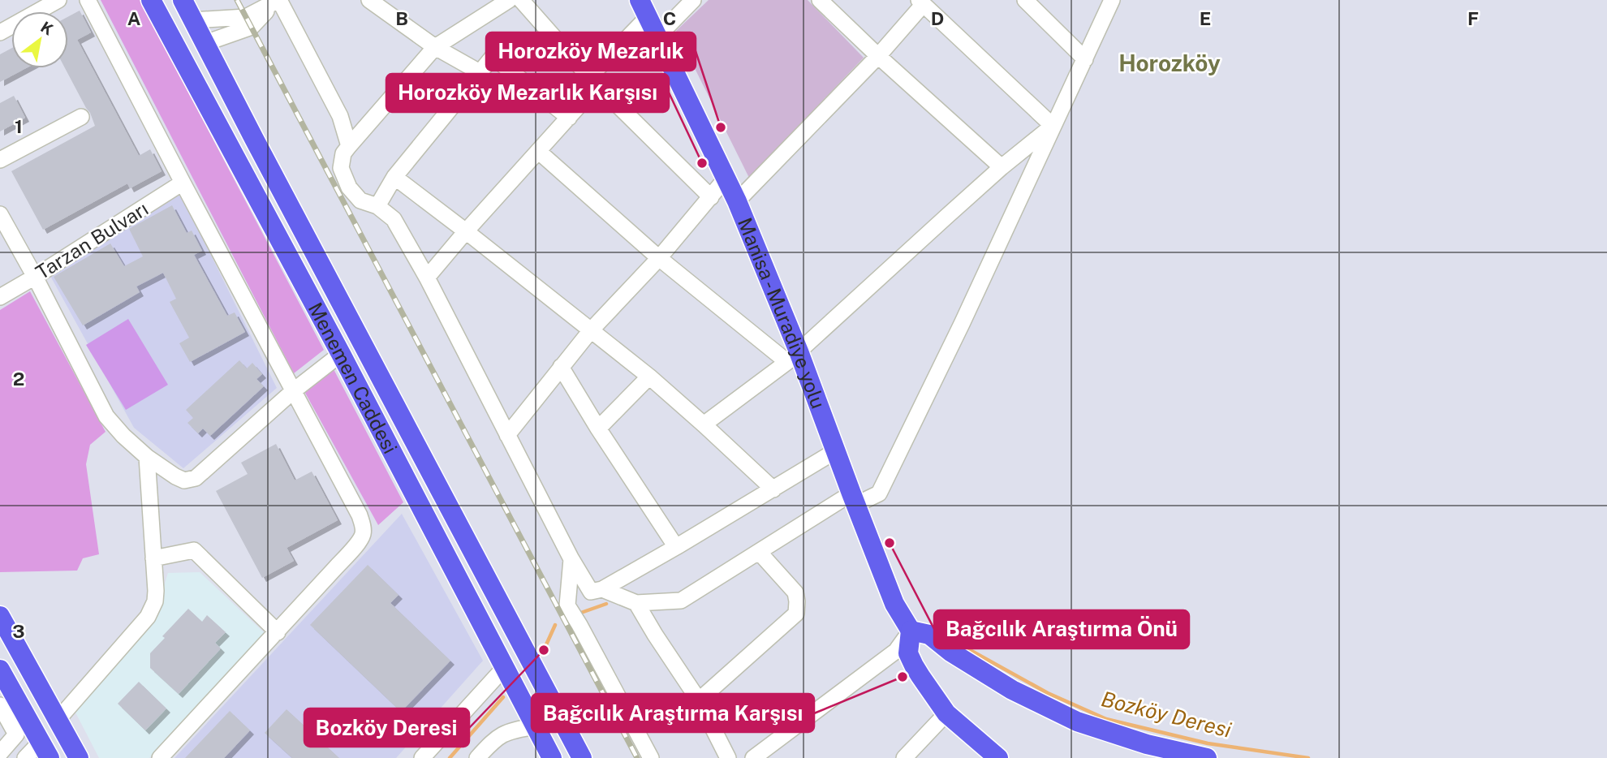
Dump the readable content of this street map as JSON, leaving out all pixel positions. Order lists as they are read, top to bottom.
{
  "streets": {
    "main road": ["Manisa - Muradiye yolu", "Menemen Caddesi"],
    "street": ["Tarzan Bulvarı"]
  },
  "districts": ["Horozköy"],
  "water": ["Bozköy Deresi"],
  "places": [
    "Horozköy Mezarlık",
    "Horozköy Mezarlık Karşısı",
    "Bağcılık Araştırma Önü",
    "Bozköy Deresi",
    "Bağcılık Araştırma Karşısı"
  ],
  "north": "top right",
  "grid": {
    "columns": [
      "A",
      "B",
      "C",
      "D",
      "E",
      "F"
    ],
    "rows": ["1", "2", "3"]
  }
}
